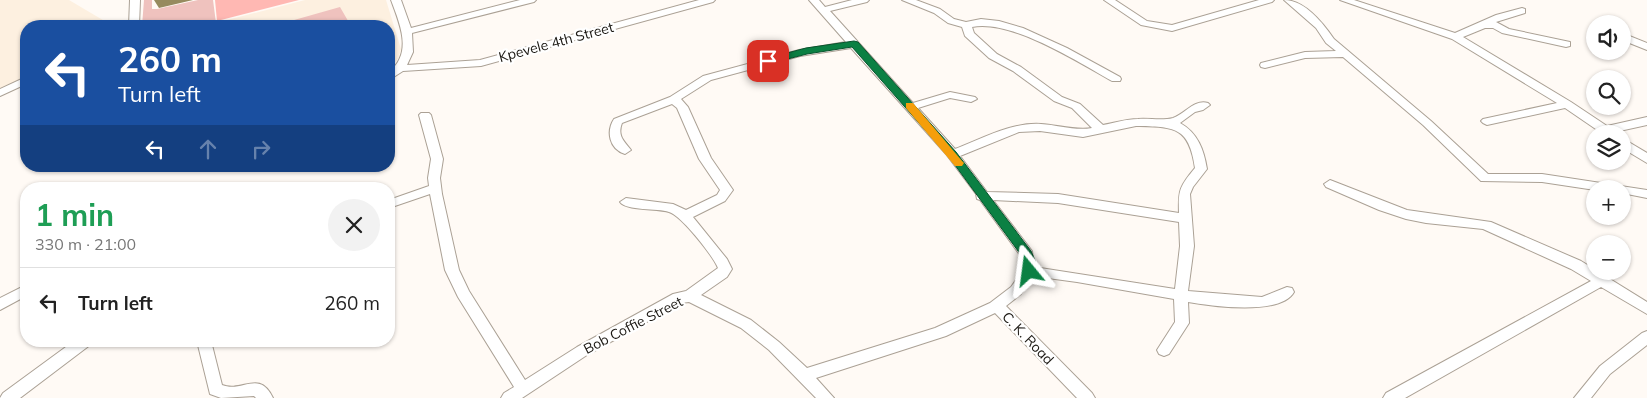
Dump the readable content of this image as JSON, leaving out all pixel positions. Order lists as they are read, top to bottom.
{
  "streets": {
    "street": ["Kpevele 4th Street", "Bob Coffie Street", "C. K. Road"]
  },
  "page": {
    "map_buttons": ["+", "−"],
    "turn": ["260 m", "Turn left"],
    "heading": ["1 min", "330 m · 21:00"],
    "list": [
      {
        "name": "Turn left",
        "value": "260 m"
      }
    ]
  }
}
